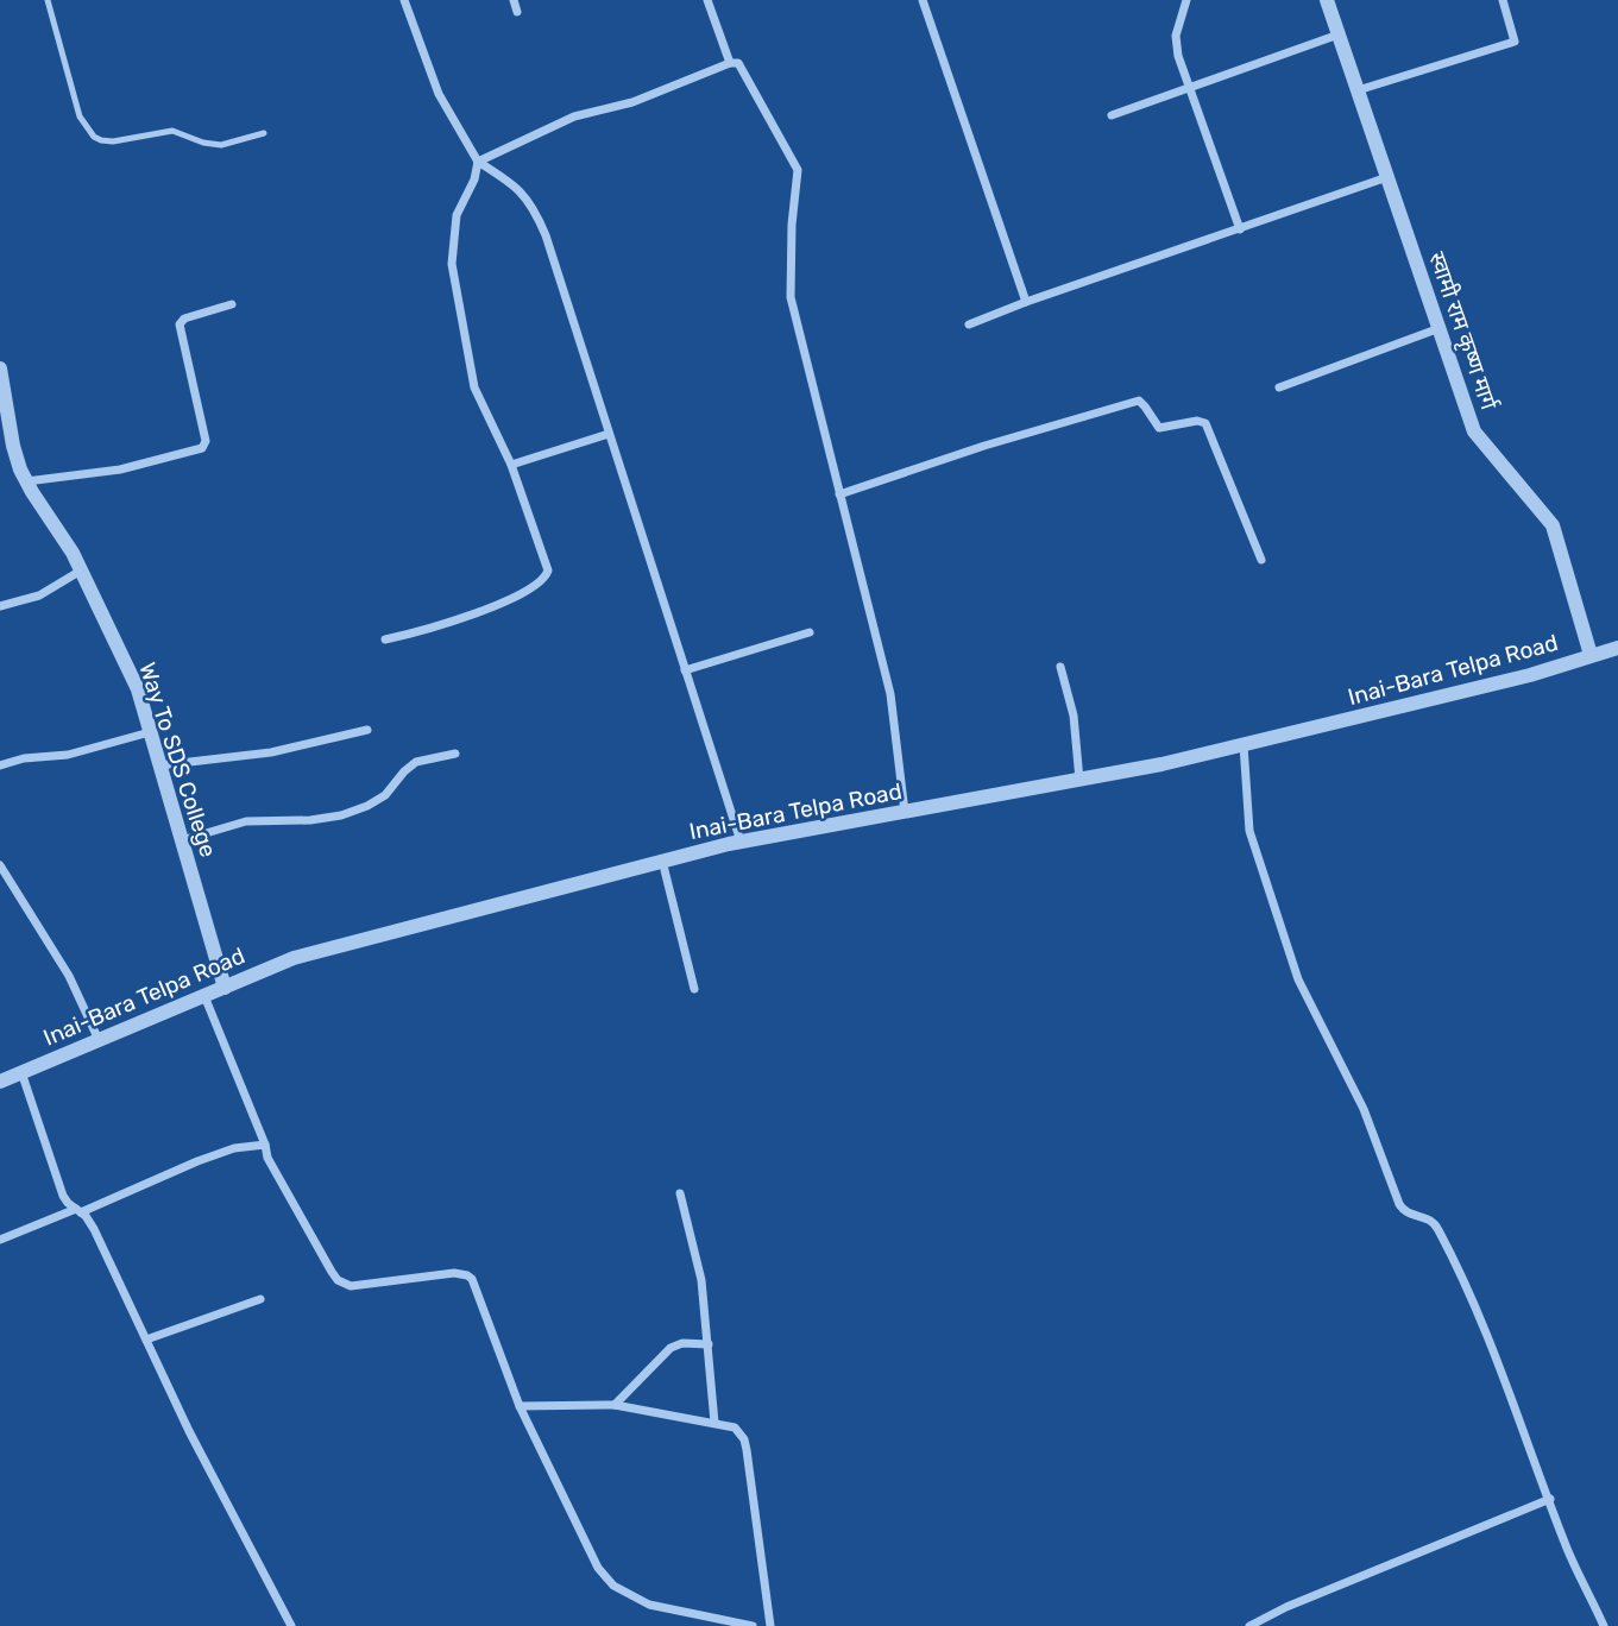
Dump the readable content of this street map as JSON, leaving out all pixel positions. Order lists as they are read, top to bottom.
{
  "streets": {
    "street": ["स्वामी राम कृष्ण मार्ग", "Inai-Bara Telpa Road", "Way To SDS College"]
  },
  "crossings": [
    ["स्वामी राम कृष्ण मार्ग", "Inai-Bara Telpa Road"],
    ["Inai-Bara Telpa Road", "Way To SDS College"]
  ]
}
